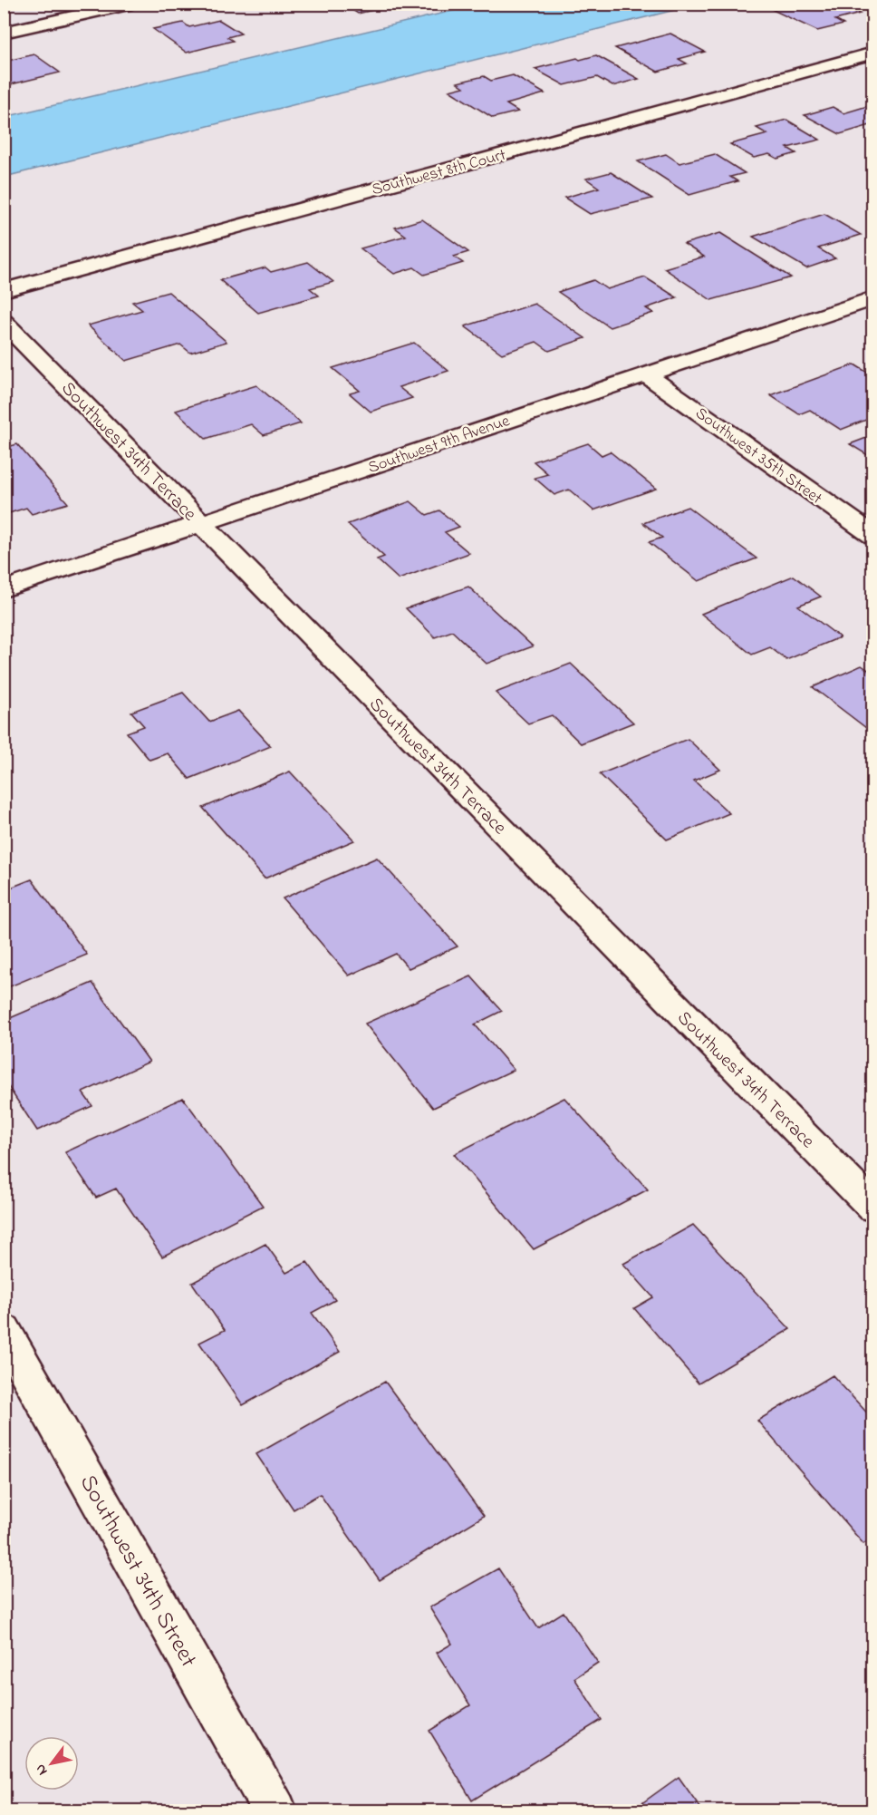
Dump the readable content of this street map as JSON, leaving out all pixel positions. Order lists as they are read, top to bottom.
{
  "streets": {
    "street": [
      "Southwest 8th Court",
      "Southwest 9th Avenue",
      "Southwest 34th Terrace",
      "Southwest 35th Street",
      "Southwest 34th Street"
    ]
  },
  "crossings": [
    ["Southwest 9th Avenue", "Southwest 34th Terrace"],
    ["Southwest 9th Avenue", "Southwest 35th Street"]
  ],
  "north": "bottom left"
}
